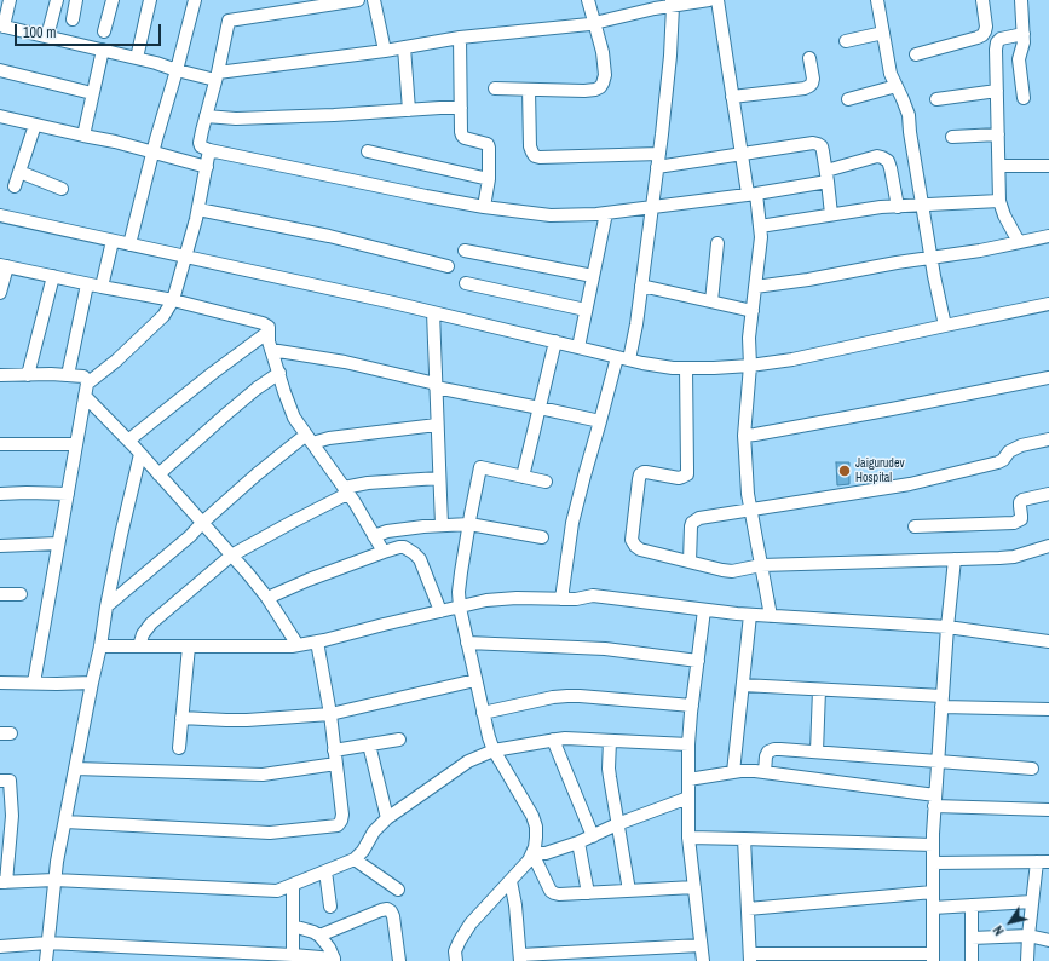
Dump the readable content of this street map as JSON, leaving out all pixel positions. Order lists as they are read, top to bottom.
{
  "places": ["Jaigurudev Hospital"],
  "scale_bar": "100 m",
  "north": "bottom left"
}
